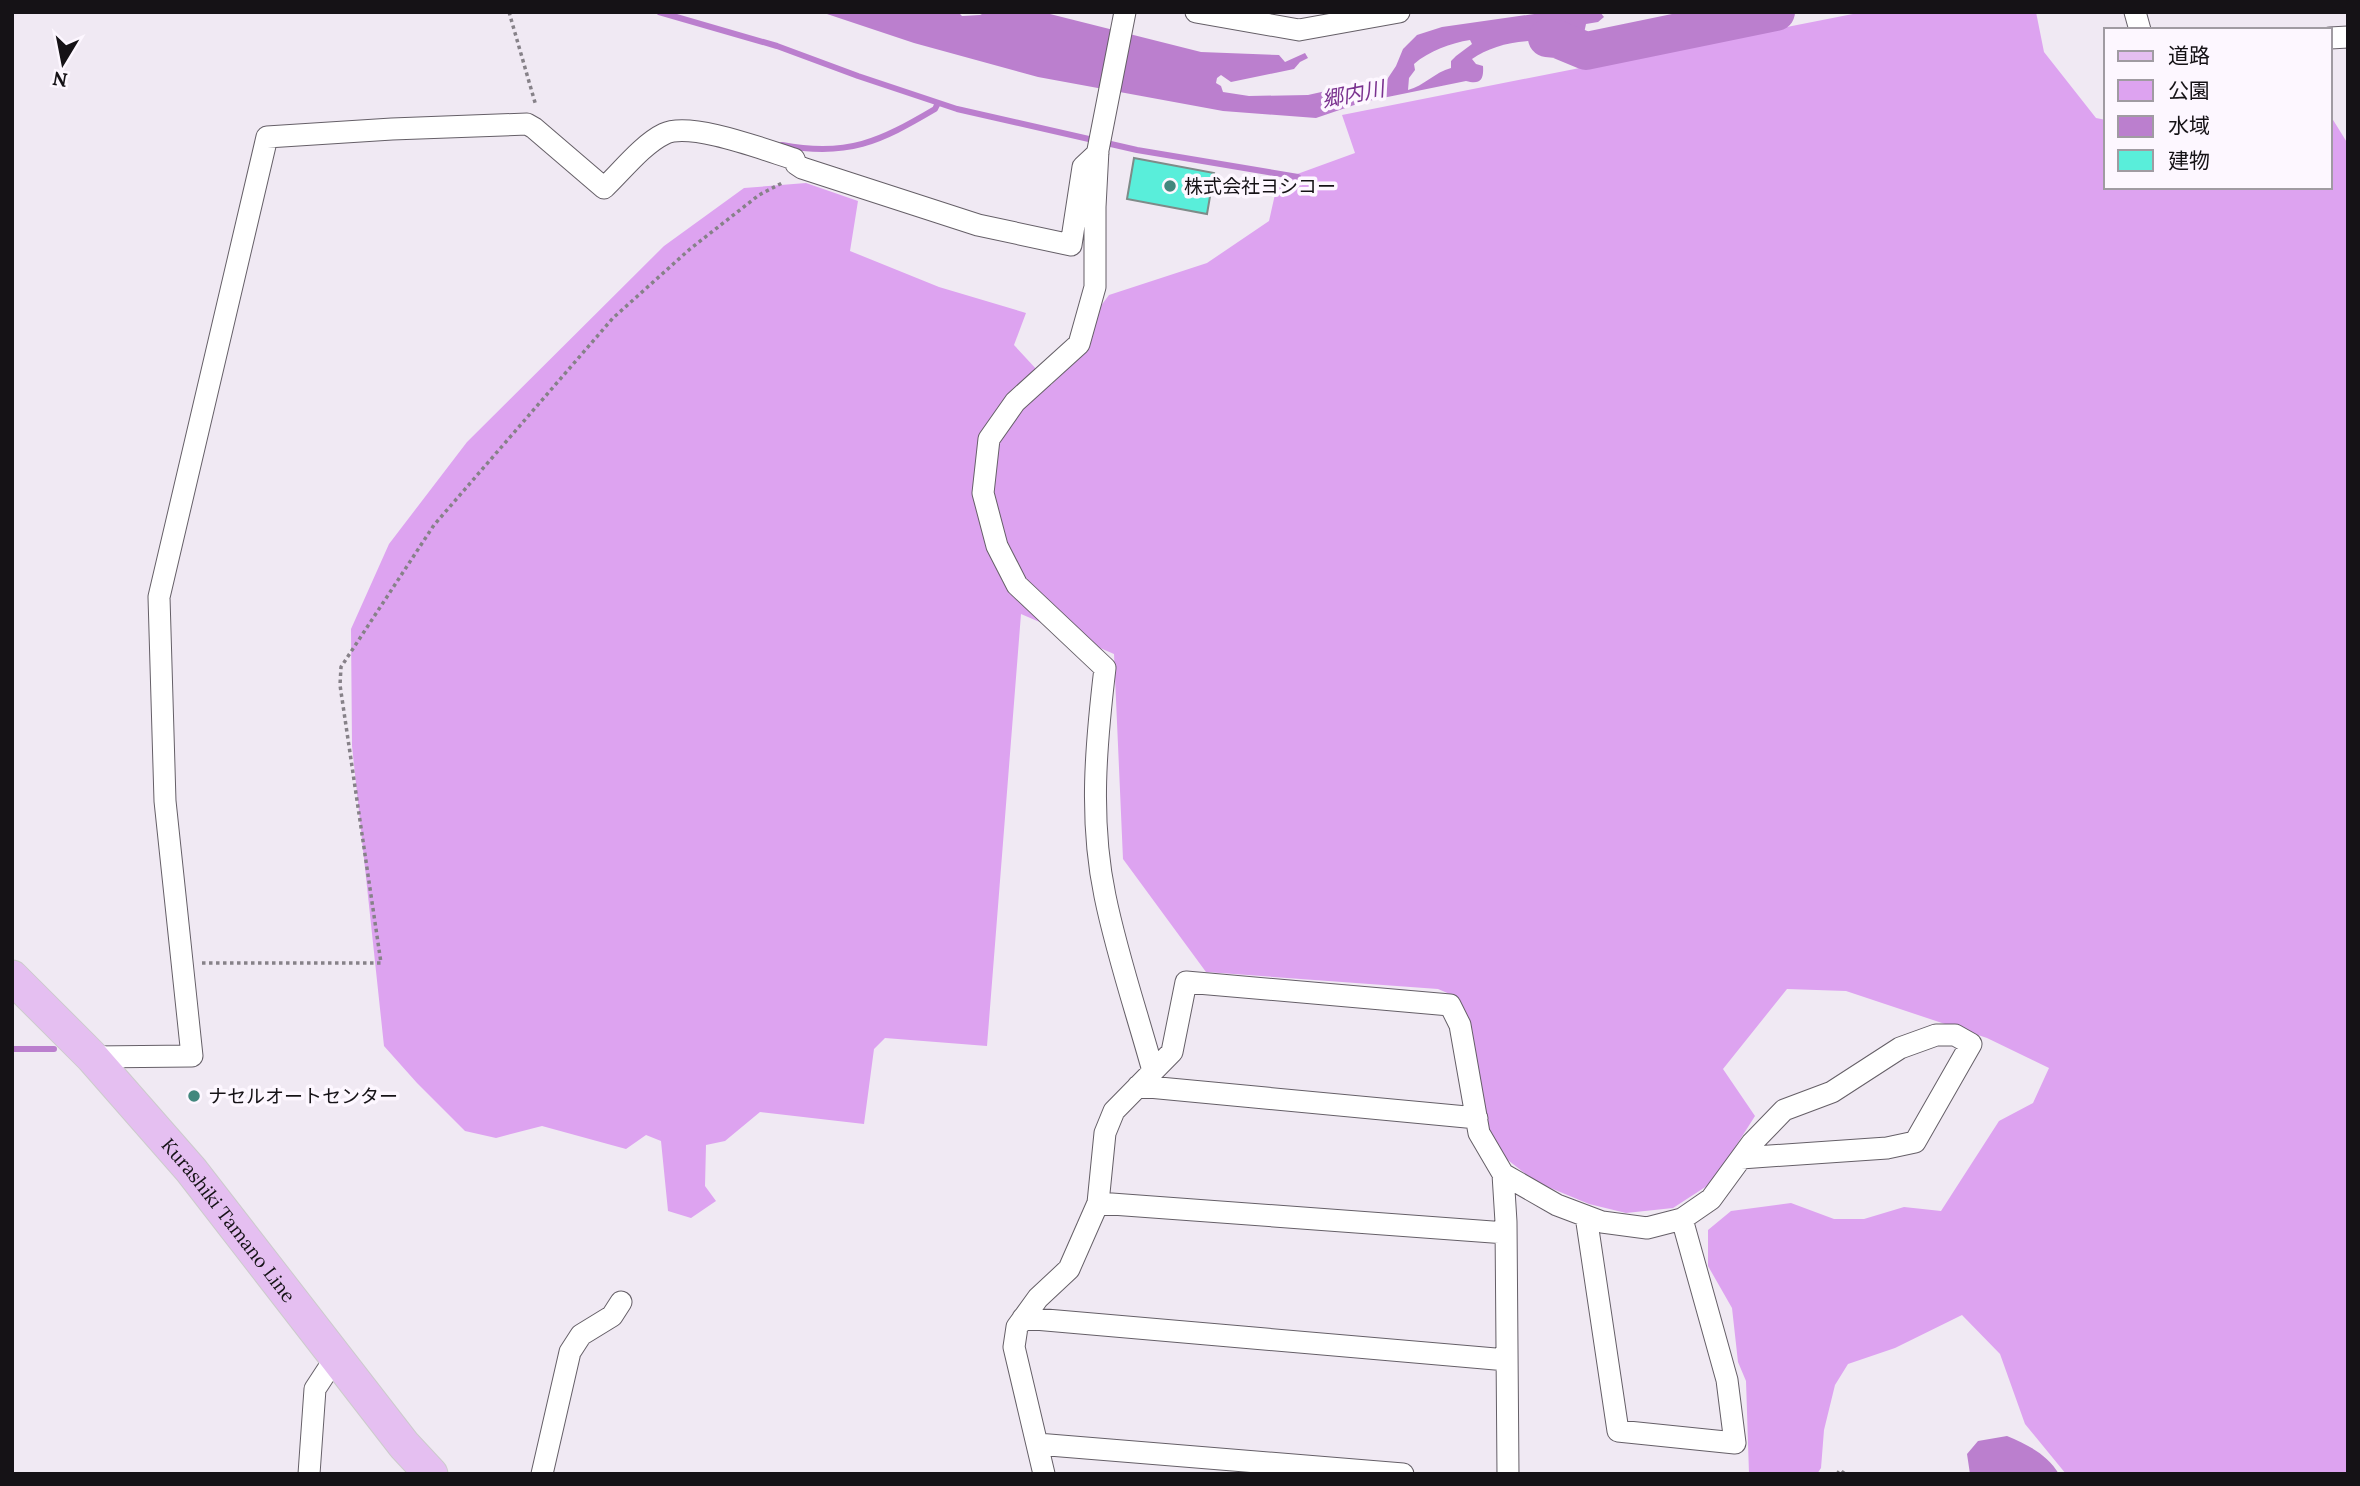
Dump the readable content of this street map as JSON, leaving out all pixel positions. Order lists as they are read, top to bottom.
{
  "streets": {
    "main road": ["Kurashiki Tamano Line"]
  },
  "water": ["郷内川"],
  "places": ["株式会社ヨシコー", "ナセルオートセンター"],
  "legend": [
    "道路",
    "公園",
    "水域",
    "建物"
  ],
  "north": "bottom"
}
